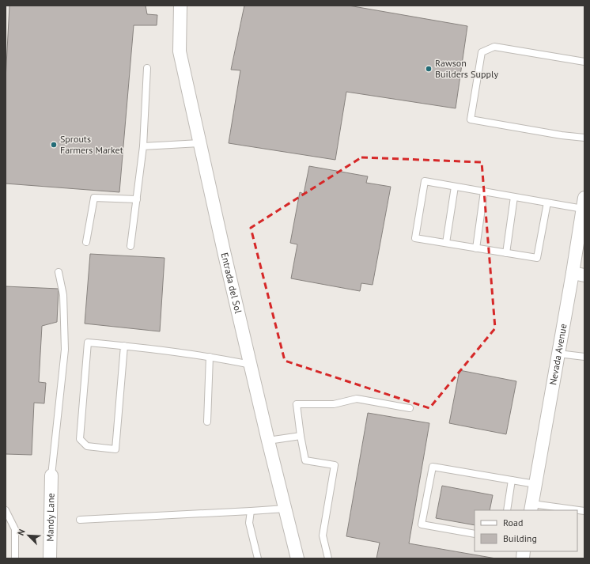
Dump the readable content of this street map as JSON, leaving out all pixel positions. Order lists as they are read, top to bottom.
{
  "streets": {
    "street": ["Entrada del Sol", "Nevada Avenue", "Mandy Lane"]
  },
  "places": ["Rawson Builders Supply", "Sprouts Farmers Market"],
  "legend": ["Road", "Building"],
  "north": "top left"
}
